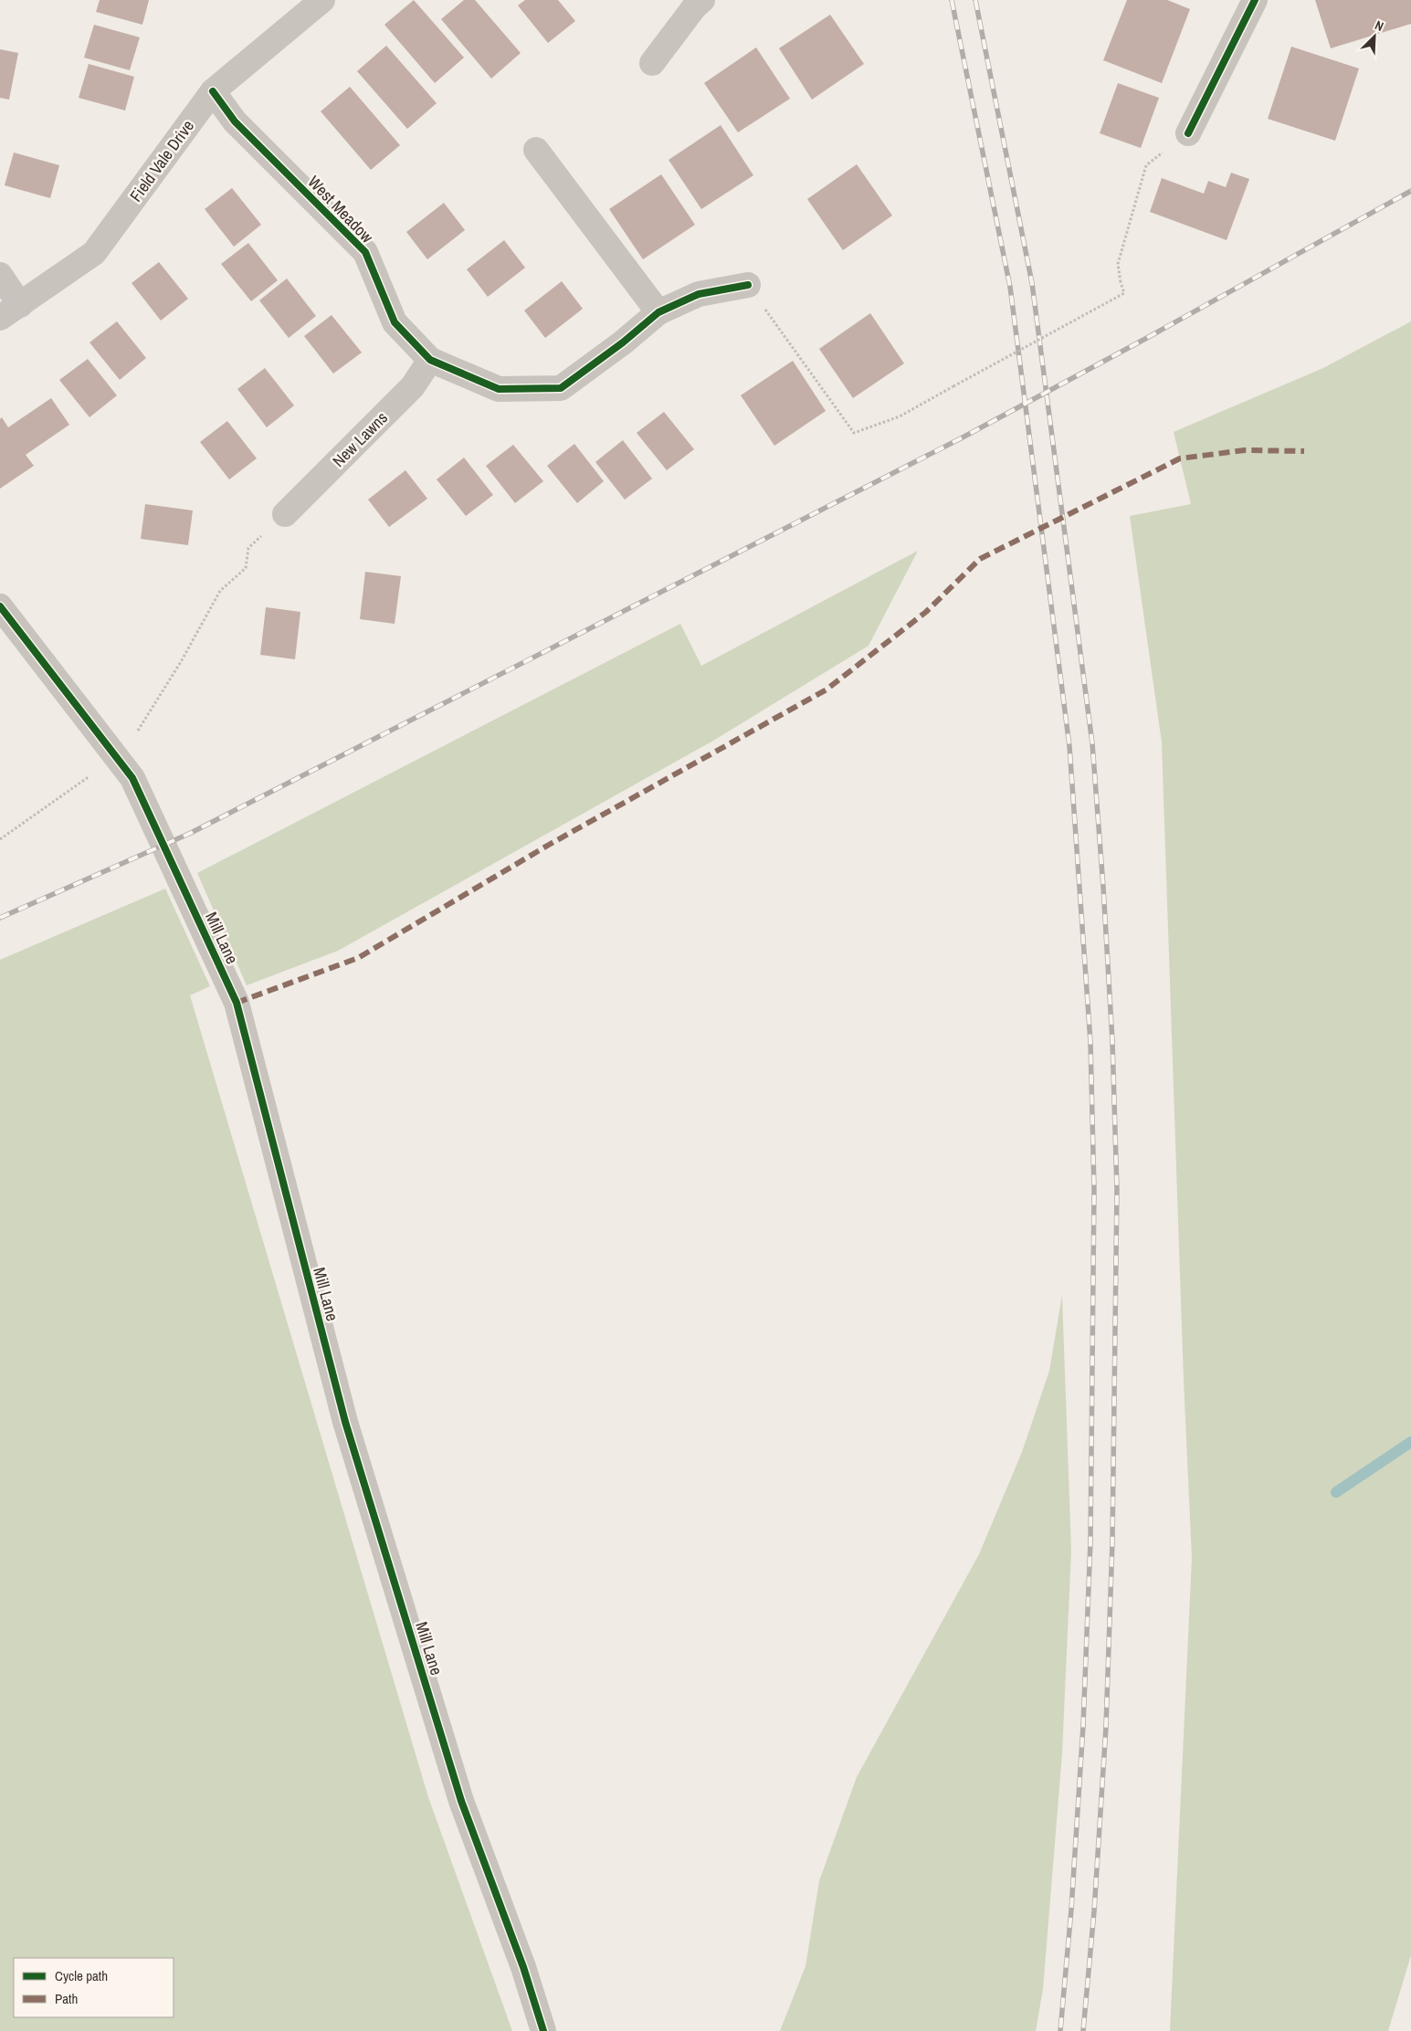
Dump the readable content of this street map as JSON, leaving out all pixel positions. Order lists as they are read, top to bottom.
{
  "streets": {
    "street": [
      "Field Vale Drive",
      "West Meadow",
      "New Lawns",
      "Mill Lane"
    ]
  },
  "crossings": [
    ["Field Vale Drive", "West Meadow"],
    ["West Meadow", "New Lawns"]
  ],
  "legend": ["Cycle path", "Path"],
  "north": "top right"
}
